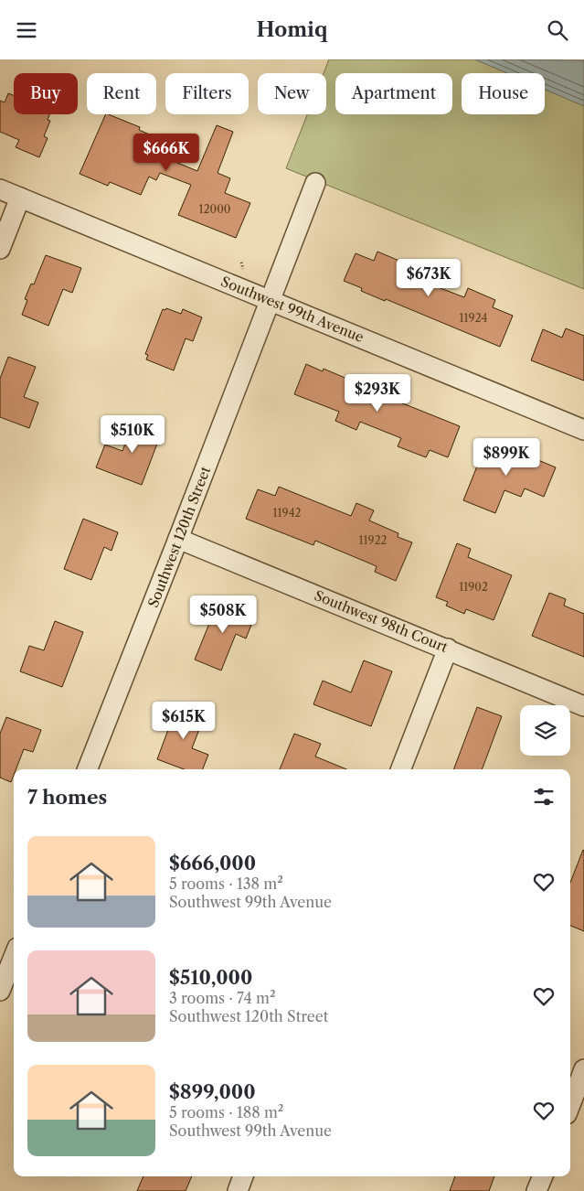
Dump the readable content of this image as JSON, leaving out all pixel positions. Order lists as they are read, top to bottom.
{
  "streets": {
    "street": ["Southwest 99th Avenue", "Southwest 120th Street", "Southwest 98th Court"]
  },
  "crossings": [
    ["Southwest 99th Avenue", "Southwest 120th Street"],
    ["Southwest 120th Street", "Southwest 98th Court"]
  ],
  "house_numbers": [
    "12000",
    "11924",
    "11942",
    "11922",
    "11902"
  ],
  "page": {
    "header": "Homiq",
    "chip": [
      "Buy",
      "Rent",
      "Filters",
      "New",
      "Apartment",
      "House"
    ],
    "price": [
      "$666K",
      "$673K",
      "$293K",
      "$510K",
      "$899K",
      "$508K",
      "$615K"
    ],
    "heading": "7 homes",
    "list": [
      {
        "name": "$666,000",
        "note": "5 rooms · 138 m² · Southwest 99th Avenue"
      },
      {
        "name": "$510,000",
        "note": "3 rooms · 74 m² · Southwest 120th Street"
      },
      {
        "name": "$899,000",
        "note": "5 rooms · 188 m² · Southwest 99th Avenue"
      }
    ]
  }
}
